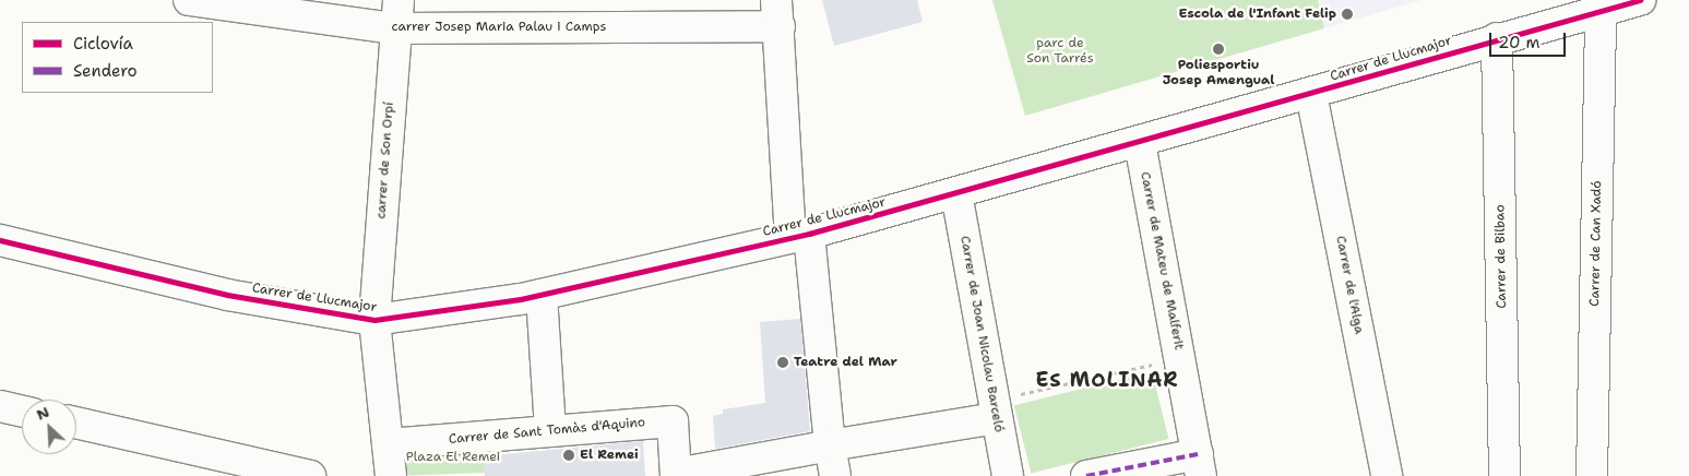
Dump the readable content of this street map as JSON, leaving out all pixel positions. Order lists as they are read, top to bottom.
{
  "streets": {
    "street": [
      "carrer Josep Maria Palau i Camps",
      "Carrer de Llucmajor",
      "carrer de Son Orpí",
      "Carrer de Can Xadó",
      "Carrer de Bilbao",
      "Carrer de Mateu de Malferit",
      "Carrer de l'Alga",
      "Carrer de Joan Nicolau Barceló",
      "Carrer de Sant Tomàs d'Aquino"
    ]
  },
  "crossings": [
    ["carrer Josep Maria Palau i Camps", "carrer de Son Orpí"],
    ["Carrer de Llucmajor", "carrer de Son Orpí"],
    ["Carrer de Llucmajor", "Carrer de Can Xadó"],
    ["Carrer de Llucmajor", "Carrer de Bilbao"],
    ["Carrer de Llucmajor", "Carrer de Mateu de Malferit"],
    ["Carrer de Llucmajor", "Carrer de l'Alga"],
    ["Carrer de Llucmajor", "Carrer de Joan Nicolau Barceló"],
    ["carrer de Son Orpí", "Carrer de Sant Tomàs d'Aquino"]
  ],
  "districts": ["ES MOLINAR"],
  "parks": ["parc de Son Tarrés", "Plaza El Remei"],
  "places": [
    "Escola de l'Infant Felip",
    "Poliesportiu Josep Amengual",
    "Teatre del Mar",
    "El Remei"
  ],
  "legend": ["Ciclovía", "Sendero"],
  "scale_bar": "20 m",
  "north": "top left"
}
